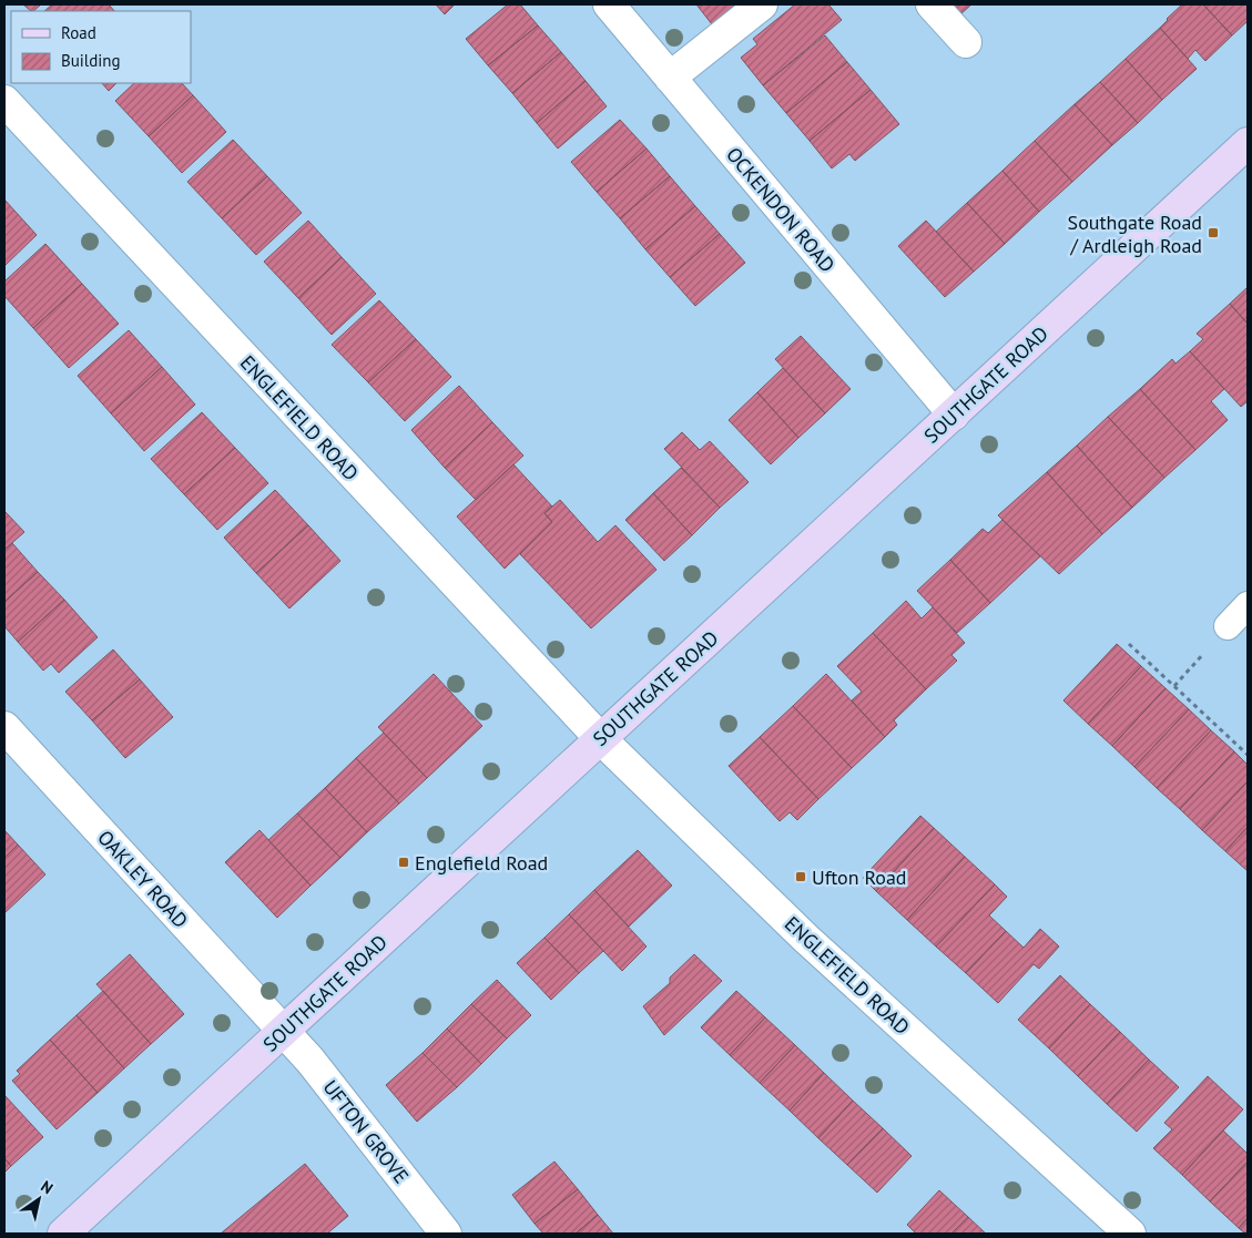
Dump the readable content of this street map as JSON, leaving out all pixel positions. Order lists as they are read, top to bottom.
{
  "streets": {
    "main road": ["SOUTHGATE ROAD"],
    "street": [
      "OCKENDON ROAD",
      "ENGLEFIELD ROAD",
      "OAKLEY ROAD",
      "UFTON GROVE"
    ]
  },
  "crossings": [
    ["OCKENDON ROAD", "SOUTHGATE ROAD"],
    ["SOUTHGATE ROAD", "ENGLEFIELD ROAD"],
    ["SOUTHGATE ROAD", "OAKLEY ROAD"],
    ["SOUTHGATE ROAD", "UFTON GROVE"],
    ["OAKLEY ROAD", "UFTON GROVE"]
  ],
  "places": {
    "transit": ["Southgate Road / Ardleigh Road", "Englefield Road", "Ufton Road"]
  },
  "legend": ["Road", "Building"],
  "north": "top right"
}
